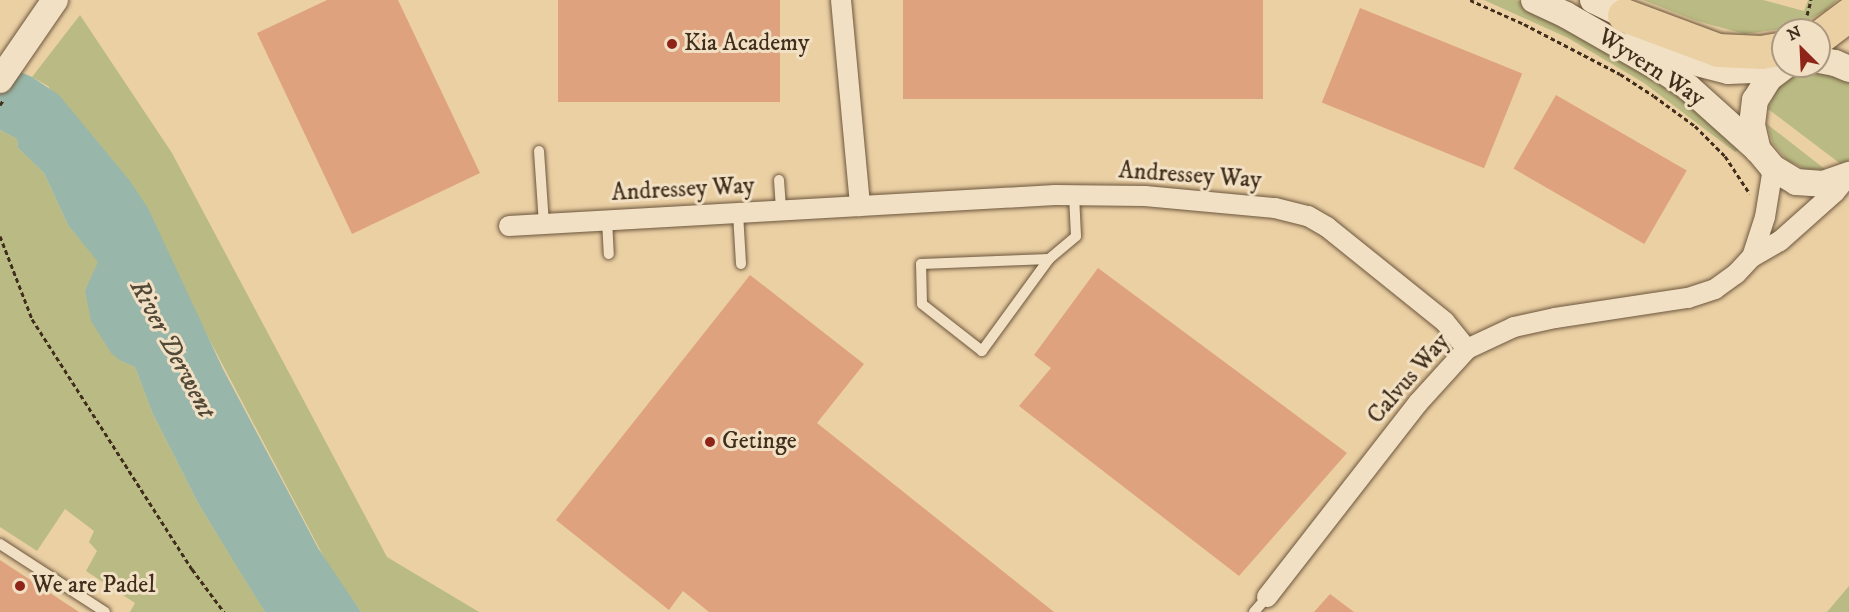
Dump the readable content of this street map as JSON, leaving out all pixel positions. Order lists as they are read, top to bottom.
{
  "streets": {
    "street": ["Wyvern Way", "Andressey Way", "Calvus Way"]
  },
  "crossings": [
    ["Andressey Way", "Calvus Way"]
  ],
  "water": ["River Derwent"],
  "places": ["Kia Academy", "Getinge", "We are Padel"],
  "north": "top left"
}
